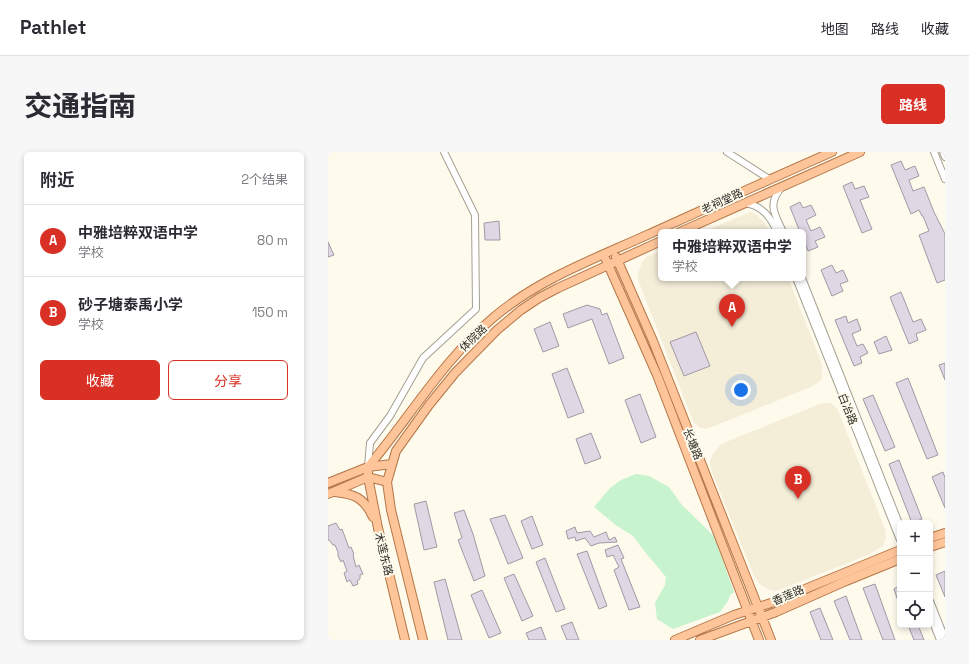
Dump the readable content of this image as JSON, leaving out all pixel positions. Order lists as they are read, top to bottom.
{
  "streets": {
    "main road": [
      "老祠堂路",
      "体院路",
      "长塘路",
      "木莲东路",
      "香莲路"
    ],
    "street": ["白冶路"]
  },
  "crossings": [
    ["老祠堂路", "体院路"],
    ["老祠堂路", "长塘路"],
    ["体院路", "长塘路"],
    ["体院路", "木莲东路"],
    ["长塘路", "香莲路"]
  ],
  "page": {
    "header": "Pathlet",
    "nav": ["地图", "路线", "收藏"],
    "title": "交通指南",
    "buttons": [
      "路线",
      ["收藏", "分享"]
    ],
    "heading": ["附近", "2个结果"],
    "list": [
      {
        "mark": "A",
        "name": "中雅培粹双语中学",
        "note": "学校",
        "value": "80 m"
      },
      {
        "mark": "B",
        "name": "砂子塘泰禹小学",
        "note": "学校",
        "value": "150 m"
      }
    ],
    "popup": ["中雅培粹双语中学", "学校"],
    "pins": ["A", "B"],
    "map_buttons": ["+", "−"]
  }
}
